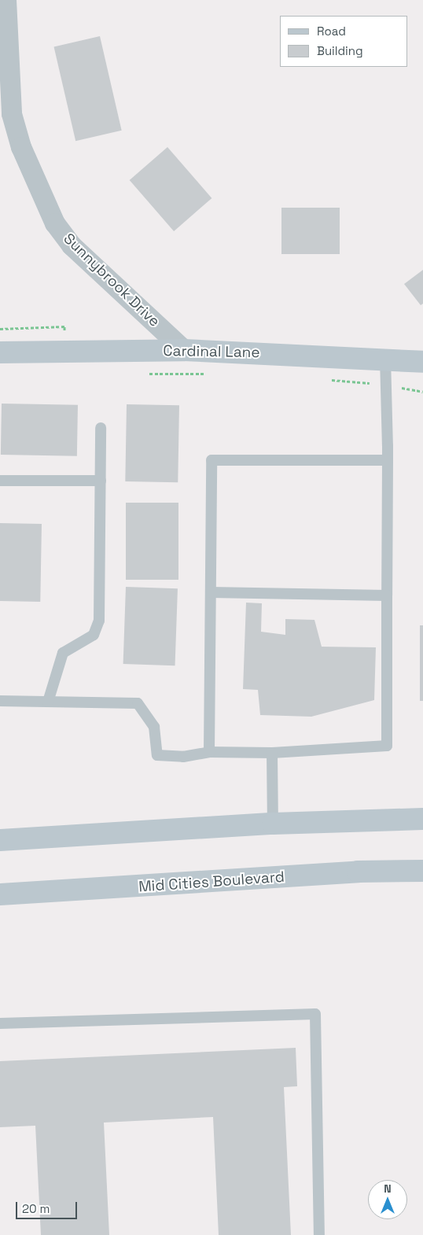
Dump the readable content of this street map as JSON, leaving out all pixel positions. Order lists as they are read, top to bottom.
{
  "streets": {
    "main road": ["Cardinal Lane", "Mid Cities Boulevard"],
    "street": ["Sunnybrook Drive"]
  },
  "crossings": [
    ["Sunnybrook Drive", "Cardinal Lane"]
  ],
  "legend": ["Road", "Building"],
  "scale_bar": "20 m",
  "north": "top"
}
